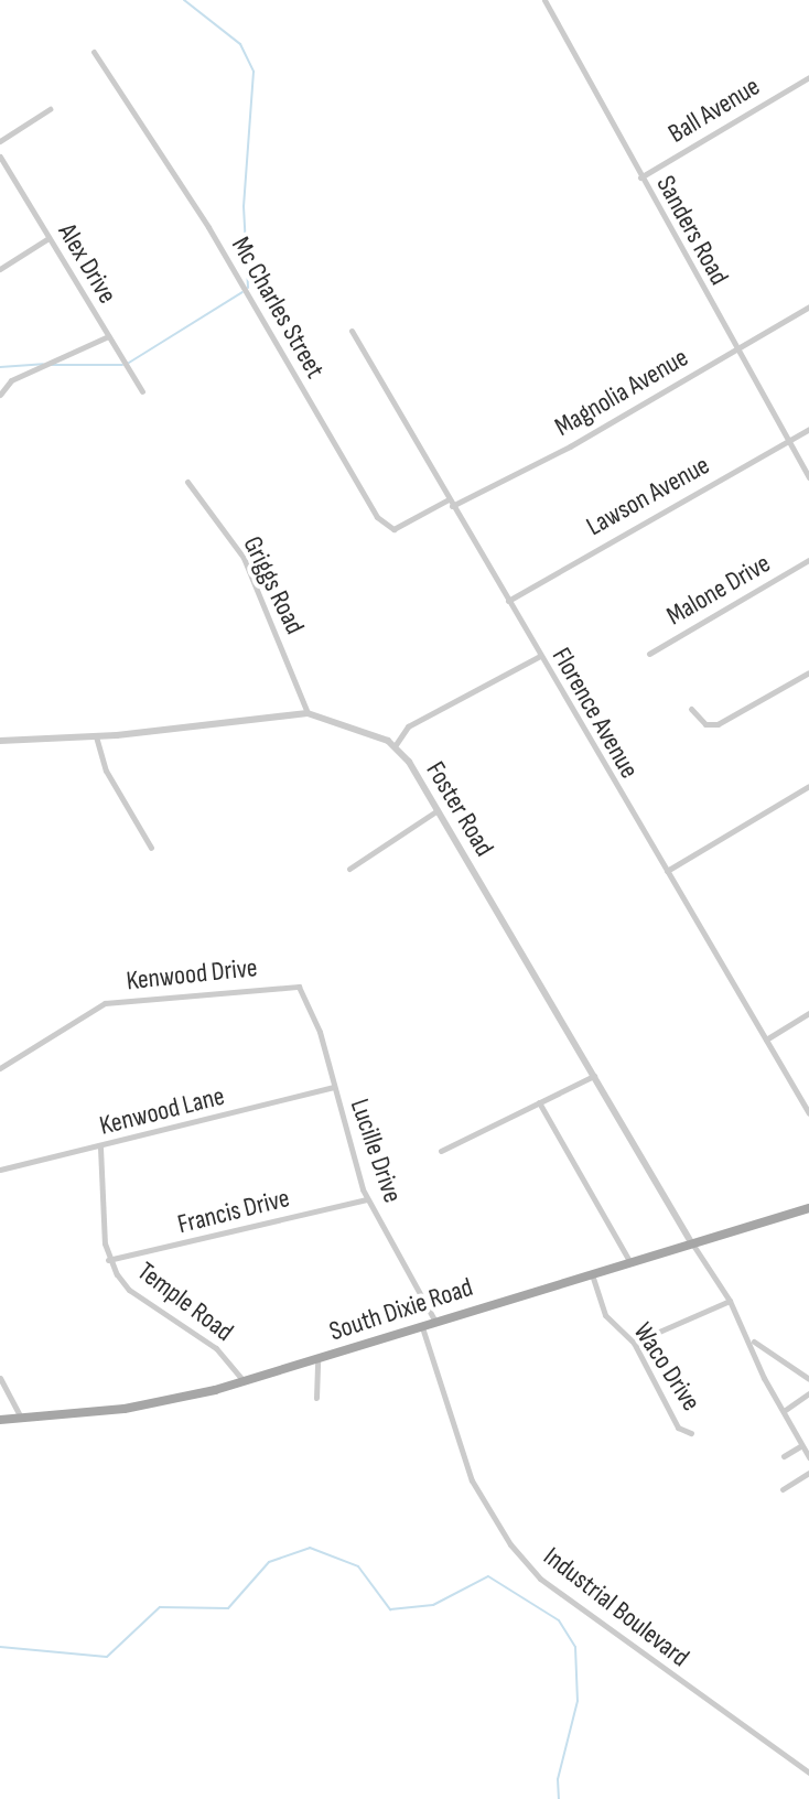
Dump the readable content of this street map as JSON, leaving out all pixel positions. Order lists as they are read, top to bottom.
{
  "streets": {
    "main road": ["South Dixie Road"],
    "street": [
      "Ball Avenue",
      "Sanders Road",
      "Alex Drive",
      "Mc Charles Street",
      "Magnolia Avenue",
      "Lawson Avenue",
      "Griggs Road",
      "Malone Drive",
      "Florence Avenue",
      "Foster Road",
      "Kenwood Drive",
      "Kenwood Lane",
      "Lucille Drive",
      "Francis Drive",
      "Temple Road",
      "Waco Drive",
      "Industrial Boulevard"
    ]
  },
  "crossings": [
    ["Ball Avenue", "Sanders Road"],
    ["Sanders Road", "Magnolia Avenue"],
    ["Sanders Road", "Lawson Avenue"],
    ["Mc Charles Street", "Magnolia Avenue"],
    ["Mc Charles Street", "Florence Avenue"],
    ["Magnolia Avenue", "Florence Avenue"],
    ["Lawson Avenue", "Florence Avenue"],
    ["Griggs Road", "Foster Road"],
    ["Foster Road", "South Dixie Road"],
    ["Kenwood Drive", "Lucille Drive"],
    ["Kenwood Lane", "Lucille Drive"],
    ["Kenwood Lane", "Temple Road"],
    ["Lucille Drive", "Francis Drive"],
    ["Lucille Drive", "South Dixie Road"],
    ["Francis Drive", "Temple Road"],
    ["Temple Road", "South Dixie Road"],
    ["South Dixie Road", "Waco Drive"],
    ["South Dixie Road", "Industrial Boulevard"]
  ]
}
